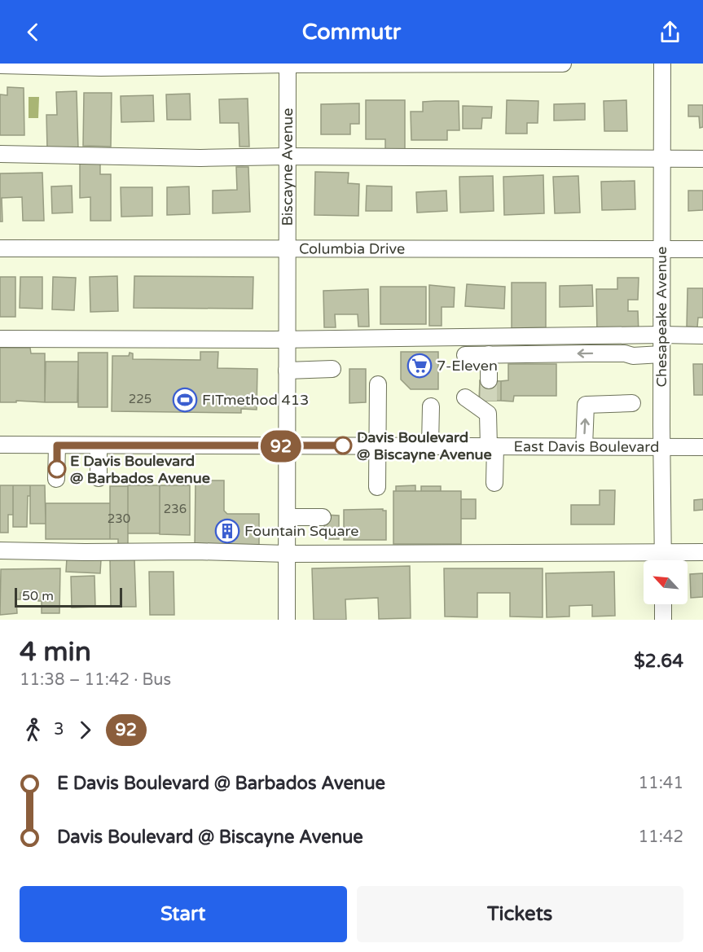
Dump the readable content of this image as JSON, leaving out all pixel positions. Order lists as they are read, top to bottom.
{
  "streets": {
    "street": [
      "Biscayne Avenue",
      "Columbia Drive",
      "Chesapeake Avenue",
      "East Davis Boulevard"
    ]
  },
  "crossings": [
    ["Biscayne Avenue", "Columbia Drive"],
    ["Biscayne Avenue", "East Davis Boulevard"],
    ["Columbia Drive", "Chesapeake Avenue"],
    ["Chesapeake Avenue", "East Davis Boulevard"]
  ],
  "places": {
    "supermarket": ["7-Eleven"],
    "sports": ["FITmethod 413"],
    "other": ["Davis Boulevard @ Biscayne Avenue", "E Davis Boulevard @ Barbados Avenue"],
    "building": ["Fountain Square"]
  },
  "lines": ["bus line 92"],
  "house_numbers": ["225", "236", "230"],
  "scale_bar": "50 m",
  "north": "top left",
  "page": {
    "header": "Commutr",
    "on_map": "92",
    "scale": "50 m",
    "heading": ["4 min", "11:38 – 11:42 · Bus", "$2.64"],
    "legs": ["3", "92"],
    "list": [
      {
        "name": "E Davis Boulevard @ Barbados Avenue",
        "value": "11:41"
      },
      {
        "name": "Davis Boulevard @ Biscayne Avenue",
        "value": "11:42"
      }
    ],
    "buttons": ["Start", "Tickets"]
  }
}
